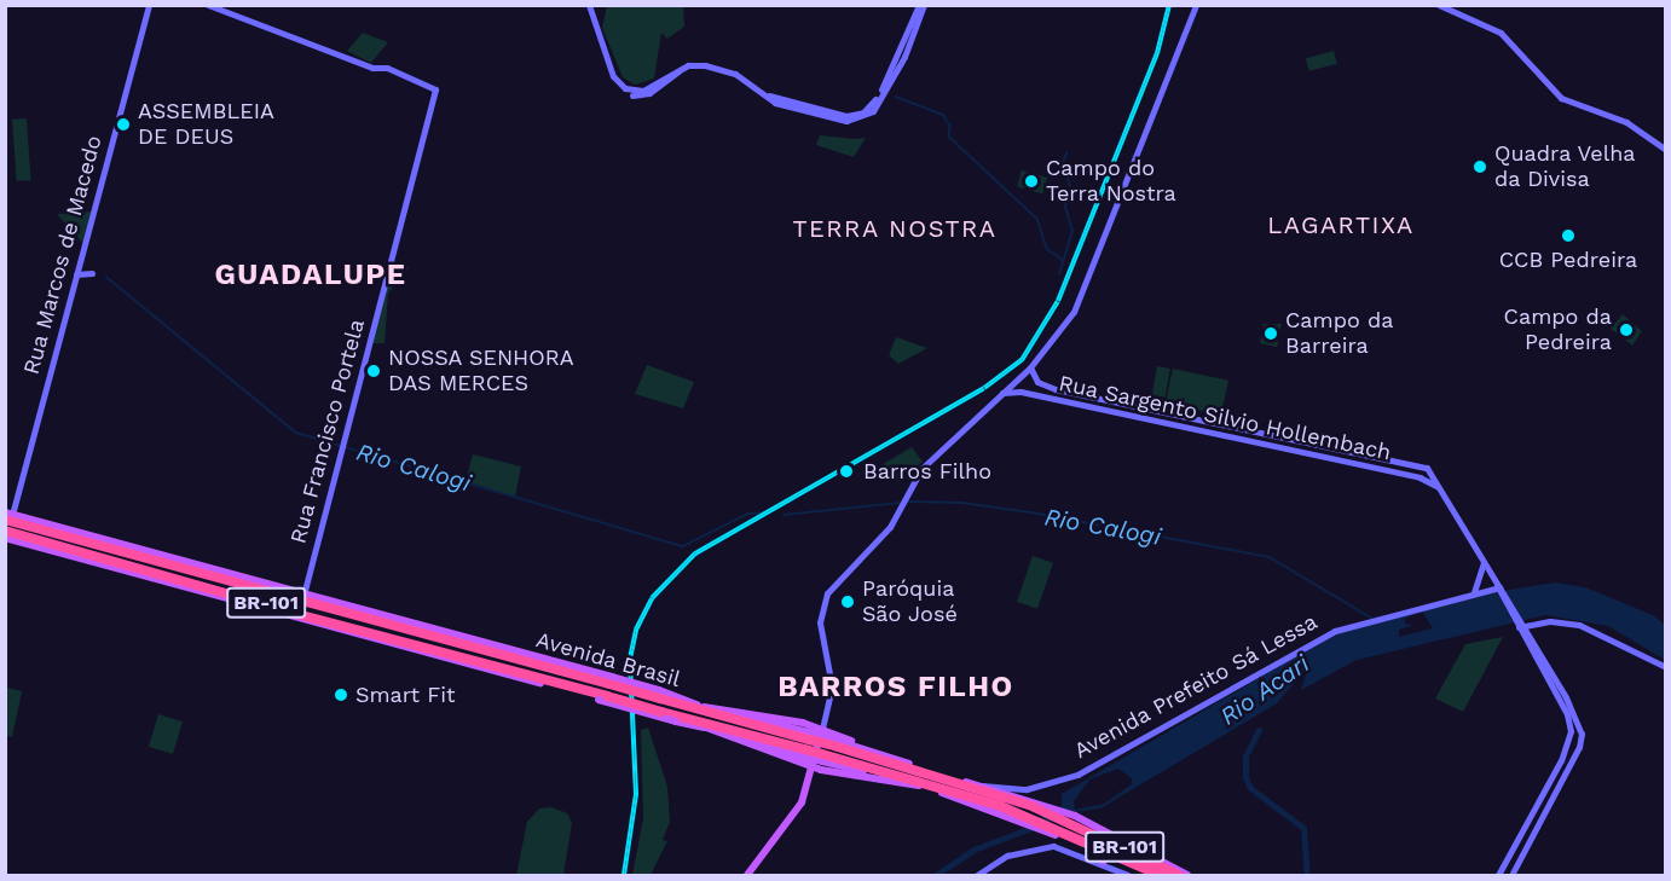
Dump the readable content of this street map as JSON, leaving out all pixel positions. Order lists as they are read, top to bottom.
{
  "streets": {
    "highway": ["BR-101", "Avenida Brasil"],
    "main road": [
      "Rua Marcos de Macedo",
      "Rua Sargento Silvio Hollembach",
      "Rua Francisco Portela",
      "Avenida Prefeito Sá Lessa"
    ]
  },
  "crossings": [
    ["Rua Marcos de Macedo", "Avenida Brasil"],
    ["Rua Sargento Silvio Hollembach", "Avenida Prefeito Sá Lessa"],
    ["Rua Francisco Portela", "Avenida Brasil"],
    ["Avenida Brasil", "Avenida Prefeito Sá Lessa"]
  ],
  "districts": [
    "LAGARTIXA",
    "TERRA NOSTRA",
    "GUADALUPE",
    "BARROS FILHO"
  ],
  "water": ["Rio Calogi", "Rio Acari"],
  "places": [
    "ASSEMBLEIA DE DEUS",
    "Quadra Velha da Divisa",
    "Campo do Terra Nostra",
    "CCB Pedreira",
    "Campo da Pedreira",
    "Campo da Barreira",
    "NOSSA SENHORA DAS MERCES",
    "Barros Filho",
    "Paróquia São José",
    "Smart Fit"
  ]
}
